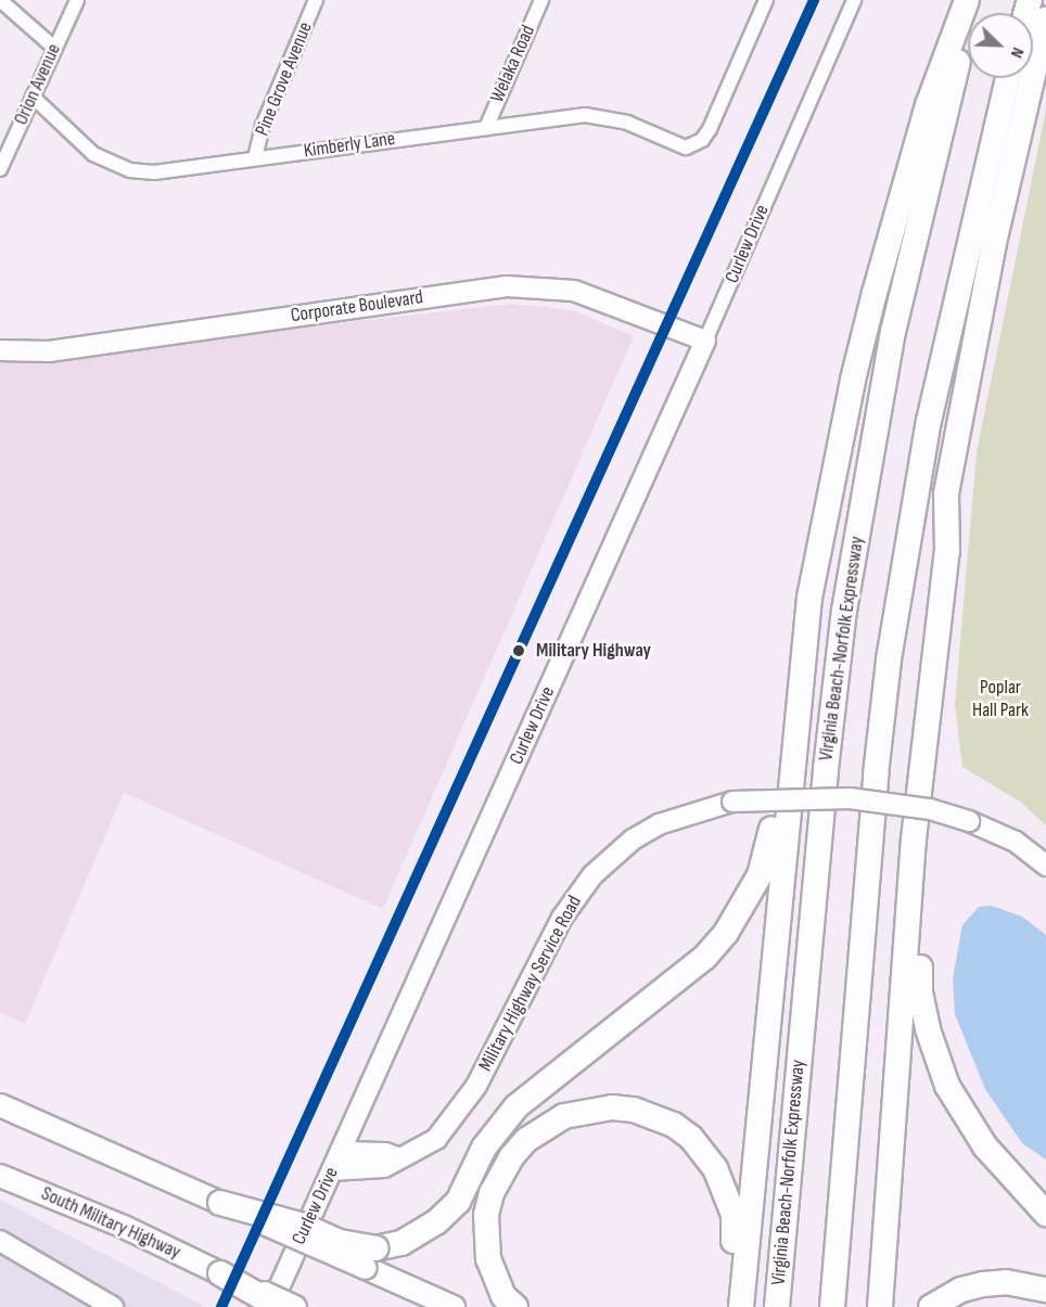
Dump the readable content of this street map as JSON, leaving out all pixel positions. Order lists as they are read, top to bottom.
{
  "streets": {
    "highway": ["Virginia Beach-Norfolk Expressway"],
    "main road": ["South Military Highway"],
    "street": [
      "Welaka Road",
      "Pine Grove Avenue",
      "Orion Avenue",
      "Kimberly Lane",
      "Curlew Drive",
      "Corporate Boulevard",
      "Military Highway Service Road"
    ]
  },
  "crossings": [
    ["Welaka Road", "Kimberly Lane"],
    ["Pine Grove Avenue", "Kimberly Lane"],
    ["Orion Avenue", "Kimberly Lane"],
    ["Curlew Drive", "Corporate Boulevard"],
    ["Curlew Drive", "Military Highway Service Road"]
  ],
  "parks": ["Poplar Hall Park"],
  "places": ["Military Highway"],
  "north": "bottom right"
}
